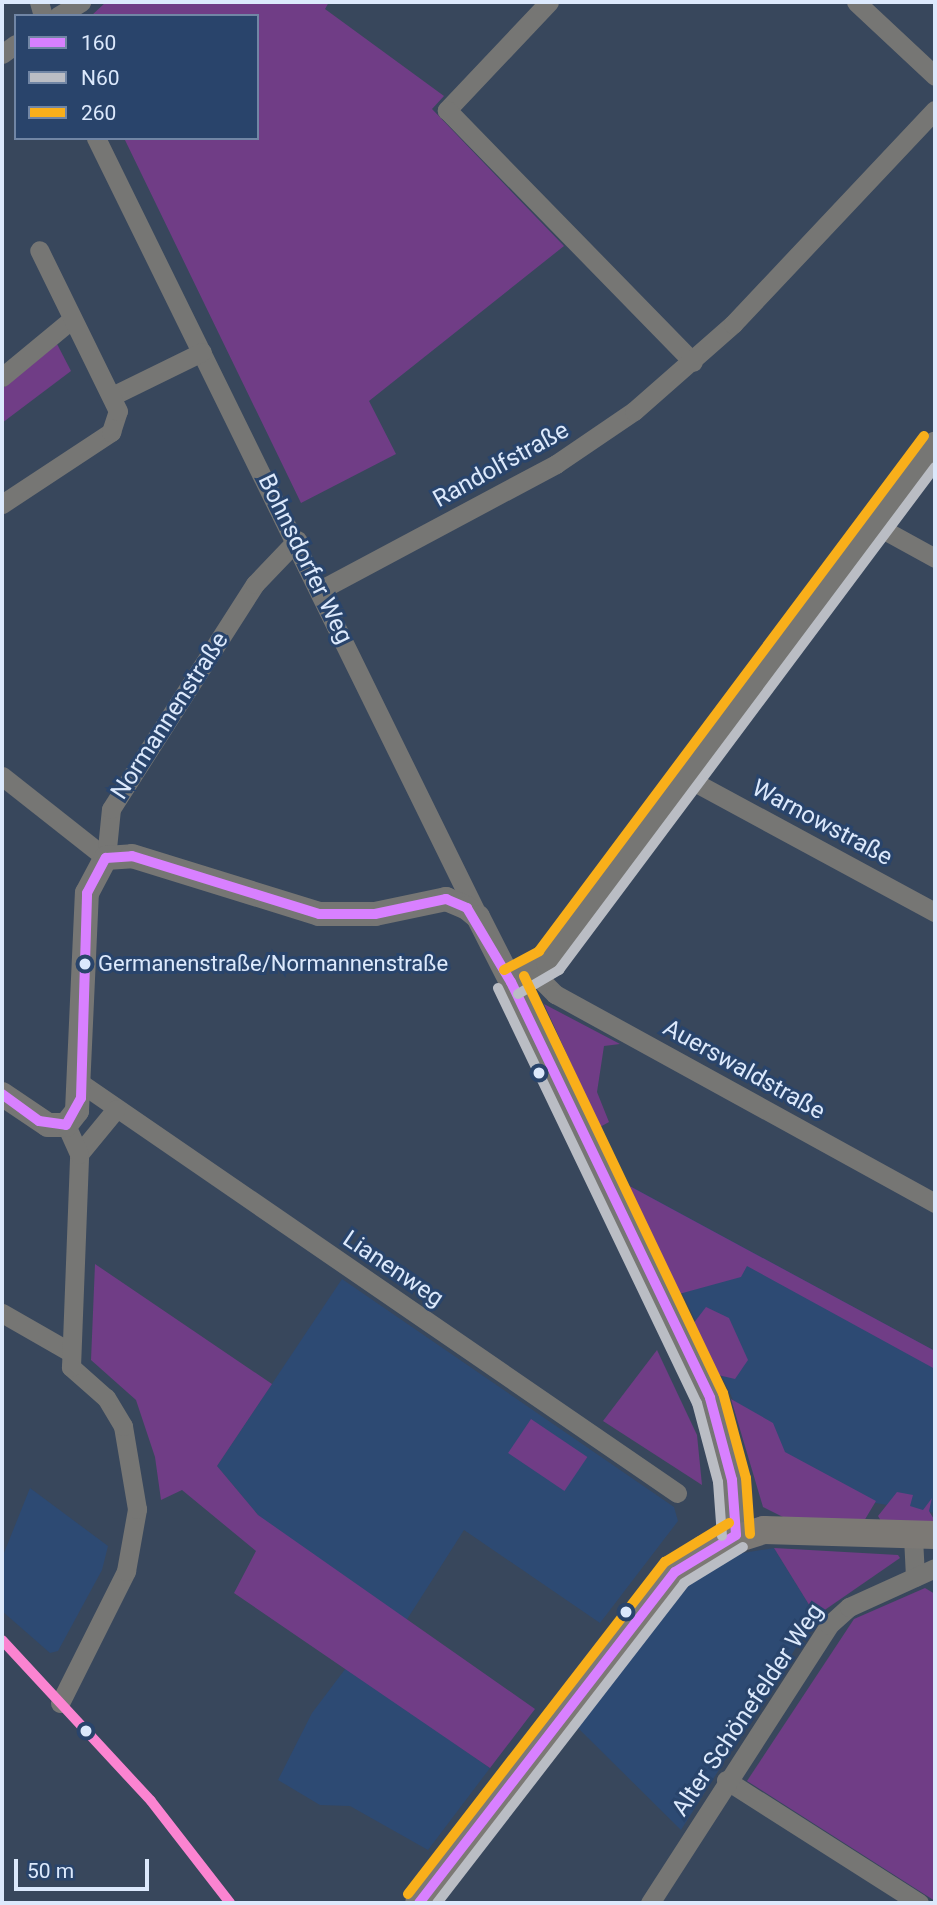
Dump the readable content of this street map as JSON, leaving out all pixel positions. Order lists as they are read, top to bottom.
{
  "streets": {
    "street": [
      "Randolfstraße",
      "Bohnsdorfer Weg",
      "Normannenstraße",
      "Warnowstraße",
      "Auerswaldstraße",
      "Lianenweg",
      "Alter Schönefelder Weg"
    ]
  },
  "crossings": [
    ["Randolfstraße", "Bohnsdorfer Weg"],
    ["Bohnsdorfer Weg", "Normannenstraße"],
    ["Normannenstraße", "Lianenweg"]
  ],
  "places": ["Germanenstraße/Normannenstraße"],
  "lines": ["transit line 260", "transit line N60", "transit line 160"],
  "legend": ["160", "N60", "260"],
  "scale_bar": "50 m"
}
